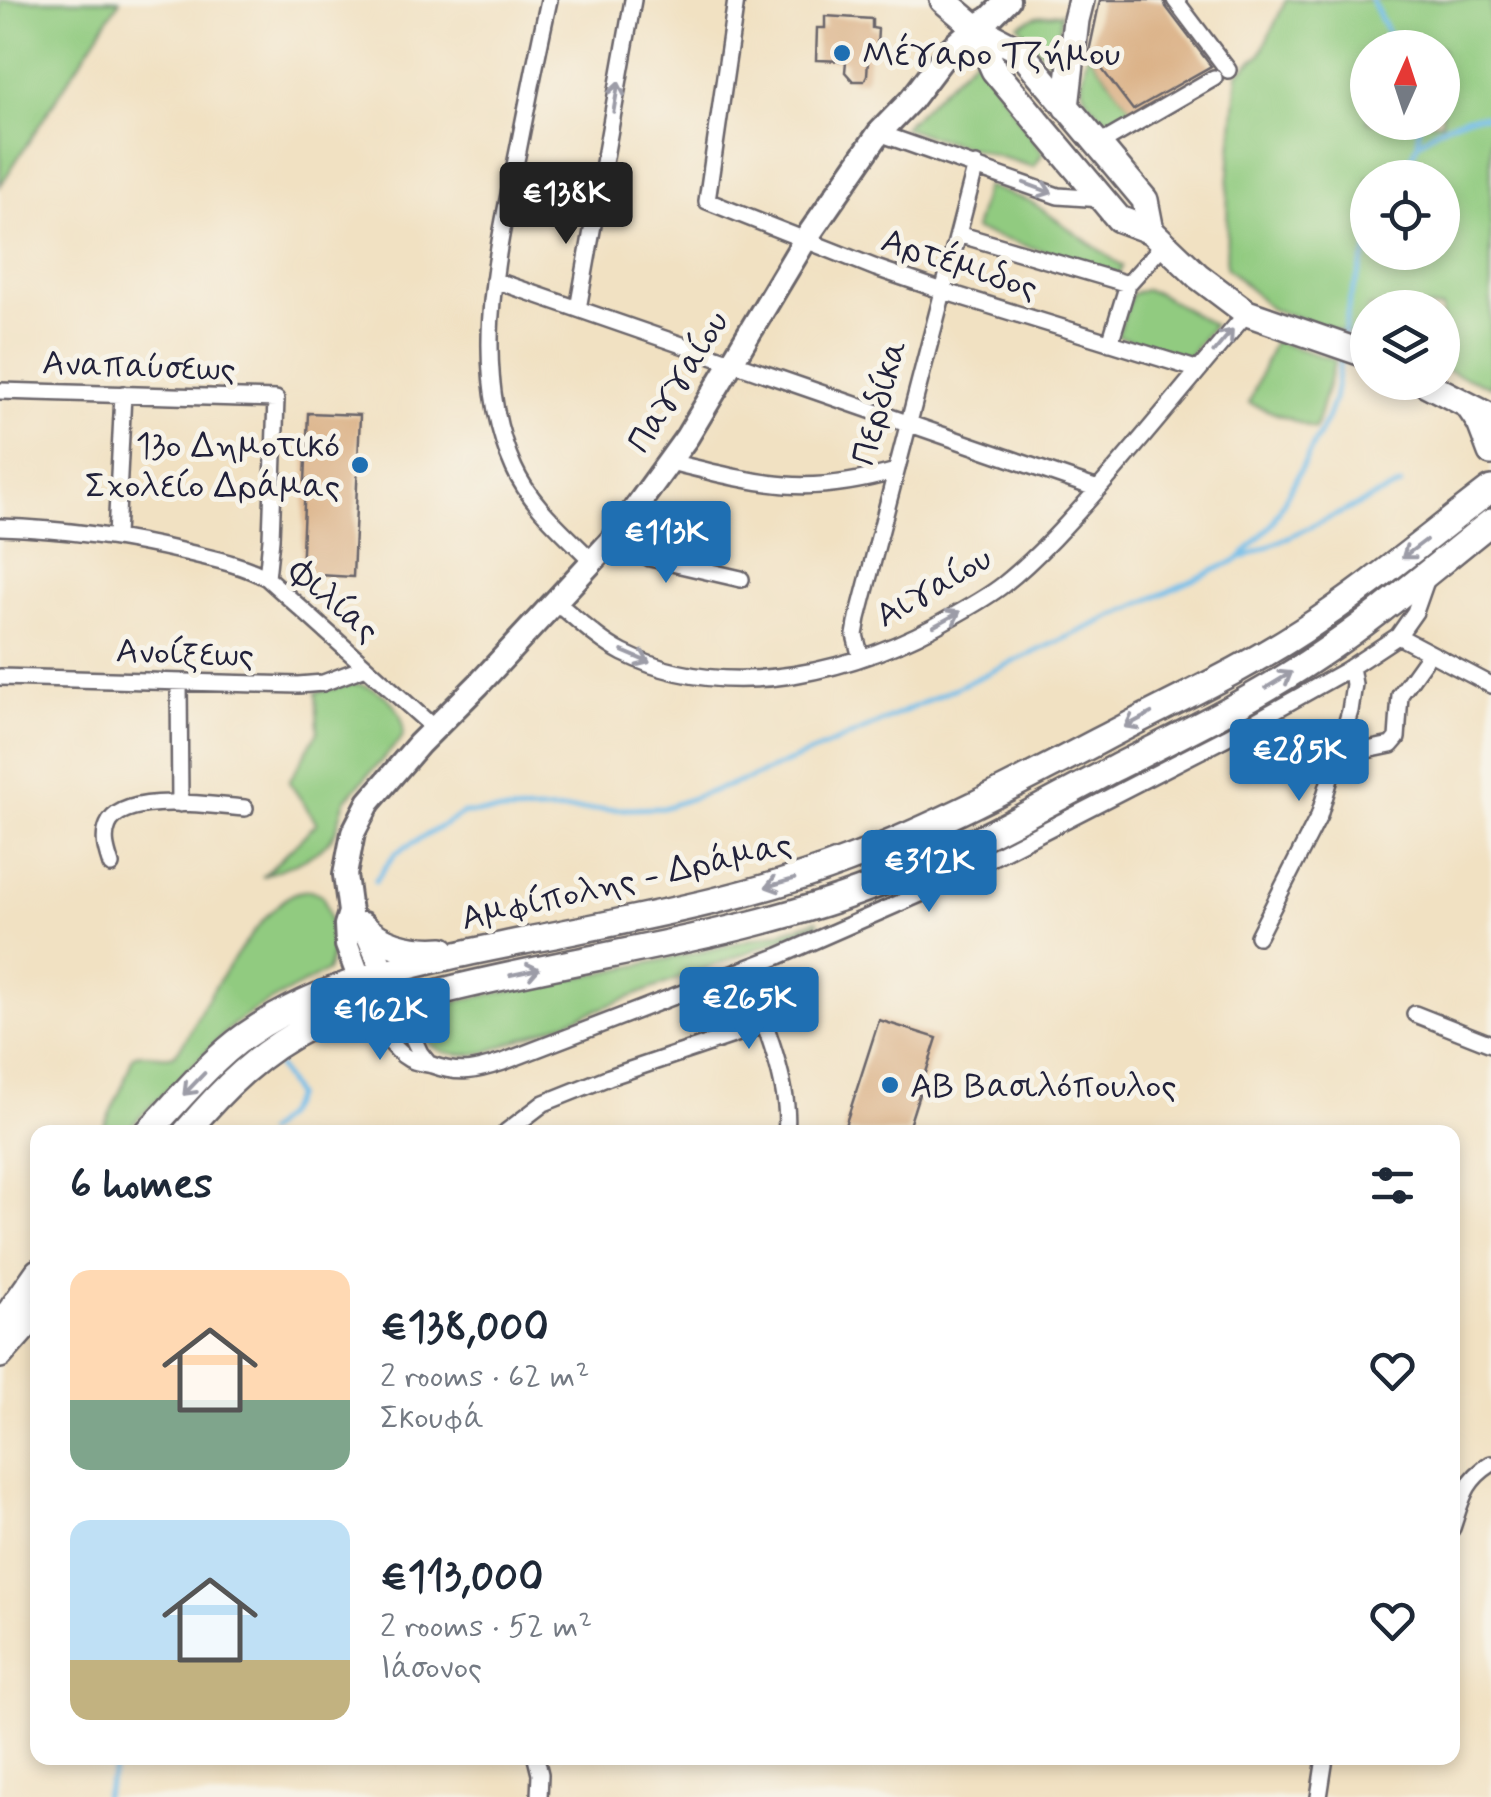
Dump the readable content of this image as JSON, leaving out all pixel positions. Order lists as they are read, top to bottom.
{
  "streets": {
    "main road": ["Παγγαίου", "Αμφίπολης - Δράμας"],
    "street": [
      "Αρτέμιδος",
      "Αναπαύσεως",
      "Περδίκα",
      "Αιγαίου",
      "Φιλίας",
      "Ανοίξεως"
    ]
  },
  "crossings": [
    ["Αρτέμιδος", "Παγγαίου"],
    ["Αρτέμιδος", "Περδίκα"],
    ["Αρτέμιδος", "Αιγαίου"],
    ["Αναπαύσεως", "Φιλίας"],
    ["Παγγαίου", "Αιγαίου"],
    ["Παγγαίου", "Φιλίας"],
    ["Περδίκα", "Αιγαίου"],
    ["Φιλίας", "Ανοίξεως"]
  ],
  "one_way": ["Αιγαίου"],
  "places": ["Μέγαρο Τζήμου", "13ο Δημοτικό Σχολείο Δράμας", "ΑΒ Βασιλόπουλος"],
  "north": "top",
  "page": {
    "price": [
      "€138K",
      "€113K",
      "€285K",
      "€312K",
      "€265K",
      "€162K"
    ],
    "heading": "6 homes",
    "list": [
      {
        "name": "€138,000",
        "note": "2 rooms · 62 m² · Σκουφά"
      },
      {
        "name": "€113,000",
        "note": "2 rooms · 52 m² · Ιάσονος"
      }
    ]
  }
}
